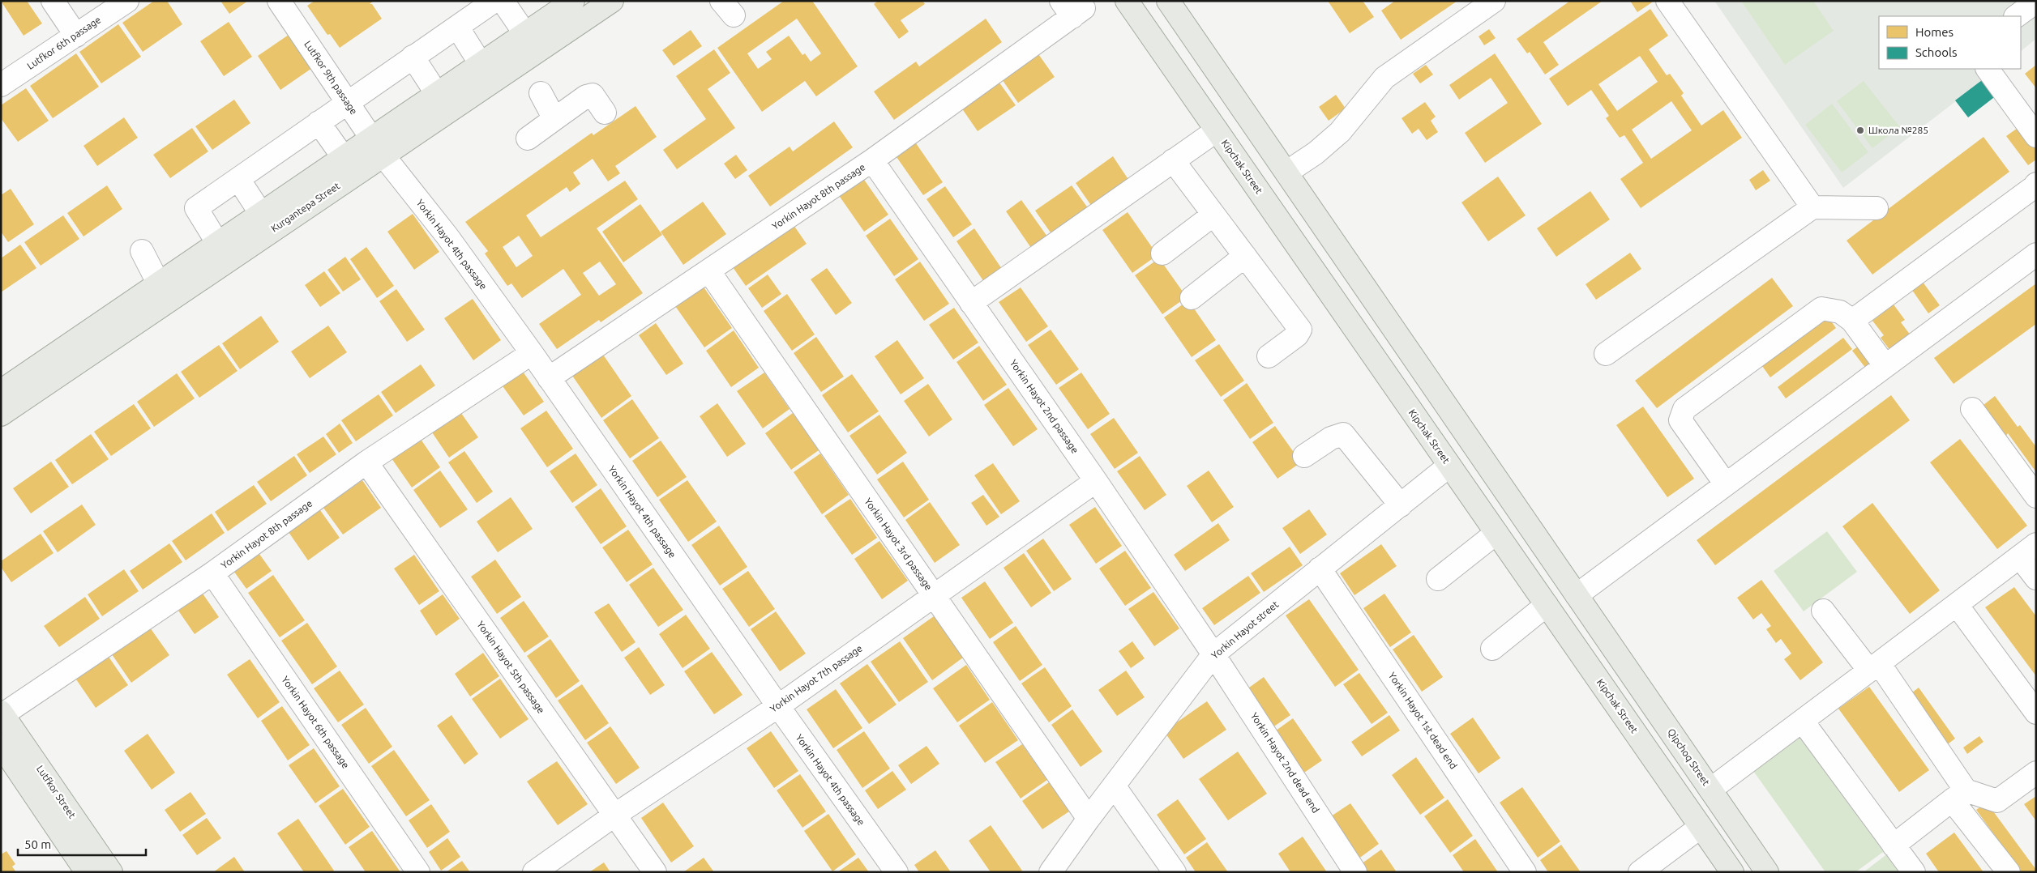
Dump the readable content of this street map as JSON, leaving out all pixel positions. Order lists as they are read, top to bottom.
{
  "streets": {
    "main road": [
      "Kipchak Street",
      "Kurgantepa Street",
      "Qipchoq Street",
      "Lutfkor Street"
    ],
    "street": [
      "Lutfkor 6th passage",
      "Lutfkor 9th passage",
      "Yorkin Hayot 8th passage",
      "Yorkin Hayot 4th passage",
      "Yorkin Hayot 2nd passage",
      "Yorkin Hayot 3rd passage",
      "Yorkin Hayot street",
      "Yorkin Hayot 5th passage",
      "Yorkin Hayot 7th passage",
      "Yorkin Hayot 1st dead end",
      "Yorkin Hayot 6th passage",
      "Yorkin Hayot 2nd dead end"
    ]
  },
  "crossings": [
    ["Lutfkor 9th passage", "Kurgantepa Street"],
    ["Lutfkor 9th passage", "Yorkin Hayot 4th passage"],
    ["Kipchak Street", "Yorkin Hayot street"],
    ["Yorkin Hayot 8th passage", "Yorkin Hayot 4th passage"],
    ["Yorkin Hayot 8th passage", "Yorkin Hayot 2nd passage"],
    ["Yorkin Hayot 8th passage", "Yorkin Hayot 3rd passage"],
    ["Yorkin Hayot 8th passage", "Yorkin Hayot 5th passage"],
    ["Yorkin Hayot 8th passage", "Yorkin Hayot 6th passage"],
    ["Yorkin Hayot 8th passage", "Lutfkor Street"],
    ["Kurgantepa Street", "Yorkin Hayot 4th passage"],
    ["Yorkin Hayot 4th passage", "Yorkin Hayot 7th passage"],
    ["Yorkin Hayot 2nd passage", "Yorkin Hayot street"],
    ["Yorkin Hayot 2nd passage", "Yorkin Hayot 7th passage"],
    ["Yorkin Hayot 2nd passage", "Yorkin Hayot 2nd dead end"],
    ["Yorkin Hayot 3rd passage", "Yorkin Hayot street"],
    ["Yorkin Hayot 3rd passage", "Yorkin Hayot 7th passage"],
    ["Yorkin Hayot street", "Yorkin Hayot 1st dead end"],
    ["Yorkin Hayot street", "Yorkin Hayot 2nd dead end"],
    ["Yorkin Hayot 5th passage", "Yorkin Hayot 7th passage"]
  ],
  "places": ["Школа №285"],
  "legend": ["Homes", "Schools"],
  "scale_bar": "50 m"
}
